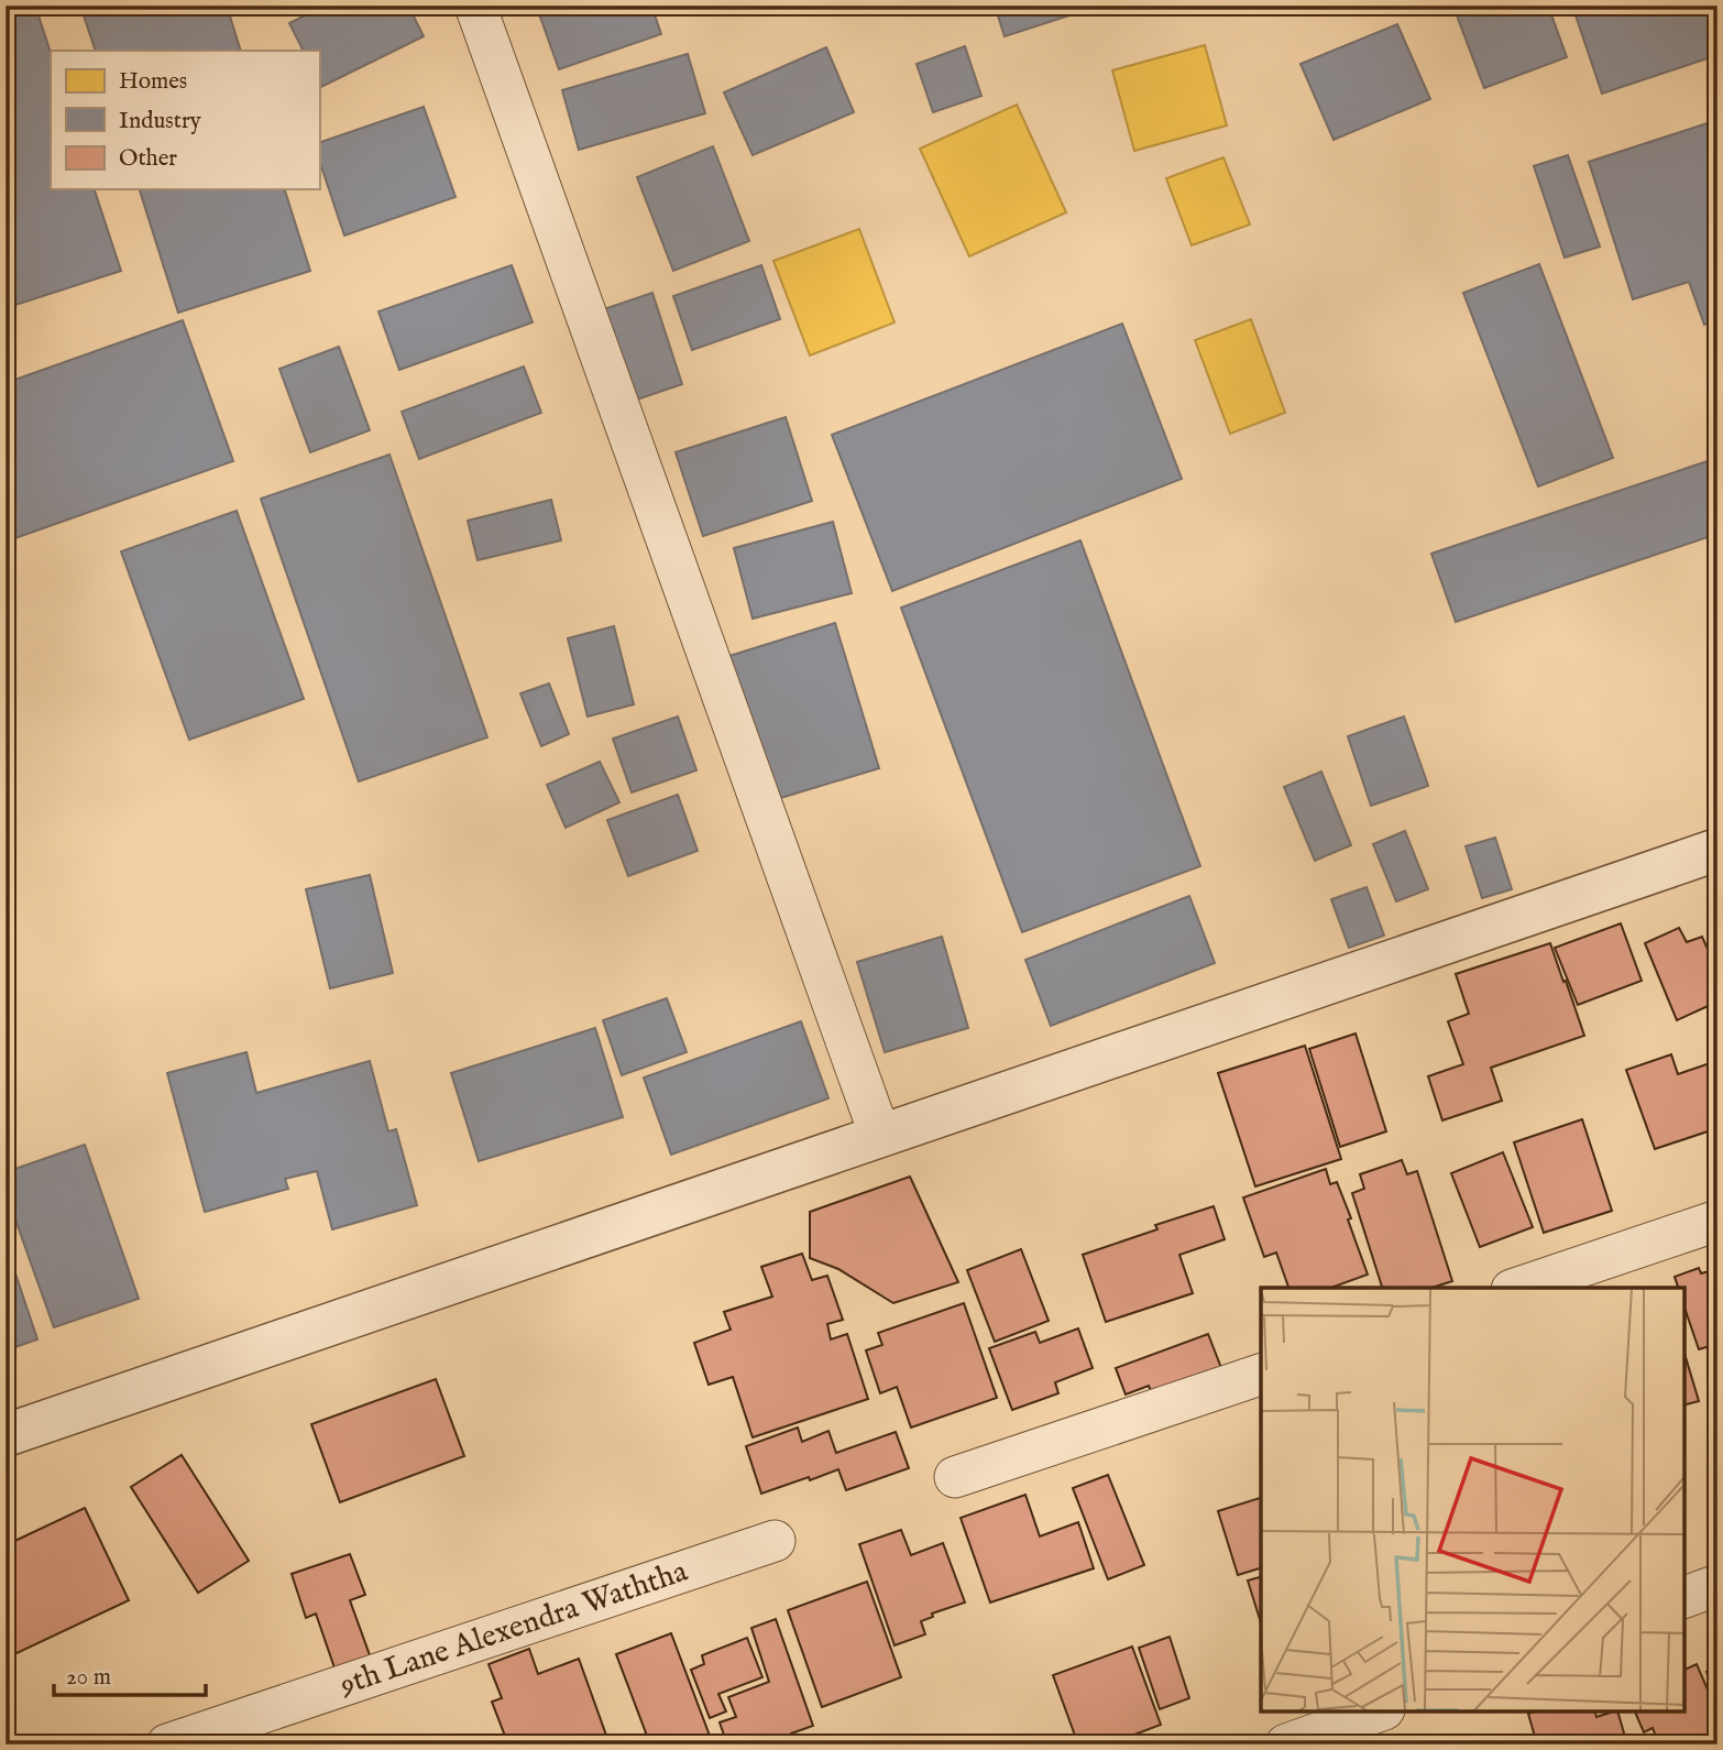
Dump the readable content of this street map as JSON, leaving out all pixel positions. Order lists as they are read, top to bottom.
{
  "streets": {
    "street": ["9th Lane Alexendra Waththa"]
  },
  "legend": ["Homes", "Industry", "Other"],
  "scale_bar": "20 m"
}
